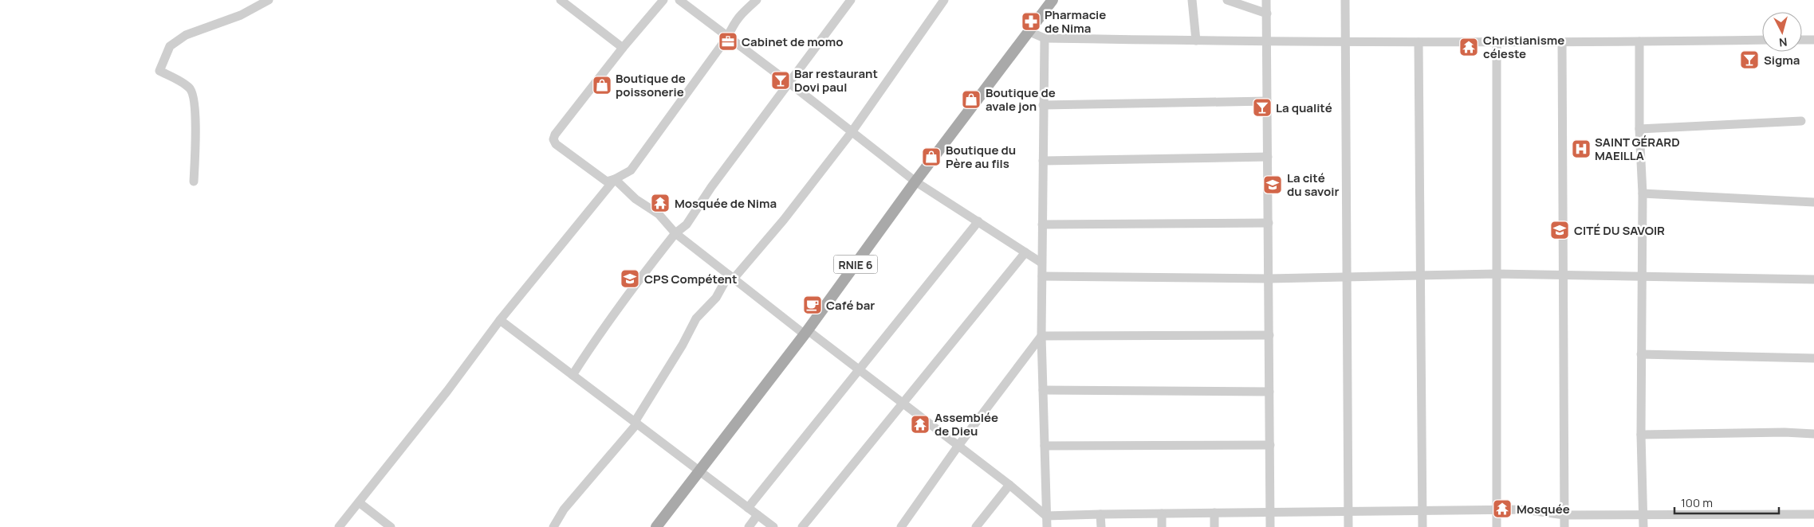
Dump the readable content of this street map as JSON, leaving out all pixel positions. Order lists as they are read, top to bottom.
{
  "streets": {
    "main road": ["RNIE 6"]
  },
  "places": {
    "pharmacy": ["Pharmacie de Nima"],
    "office": ["Cabinet de momo"],
    "temple": [
      "Christianisme céleste",
      "Mosquée de Nima",
      "Assemblée de Dieu",
      "Mosquée"
    ],
    "bar": ["Sigma", "Bar restaurant Dovi paul", "La qualité"],
    "shop": ["Boutique de poissonerie", "Boutique de avale jon", "Boutique du Père au fils"],
    "hospital": ["SAINT GÉRARD MAEILLA"],
    "school or university": ["La cité du savoir", "CITÉ DU SAVOIR", "CPS Compétent"],
    "cafe": ["Café bar"]
  },
  "scale_bar": "100 m",
  "north": "bottom"
}
